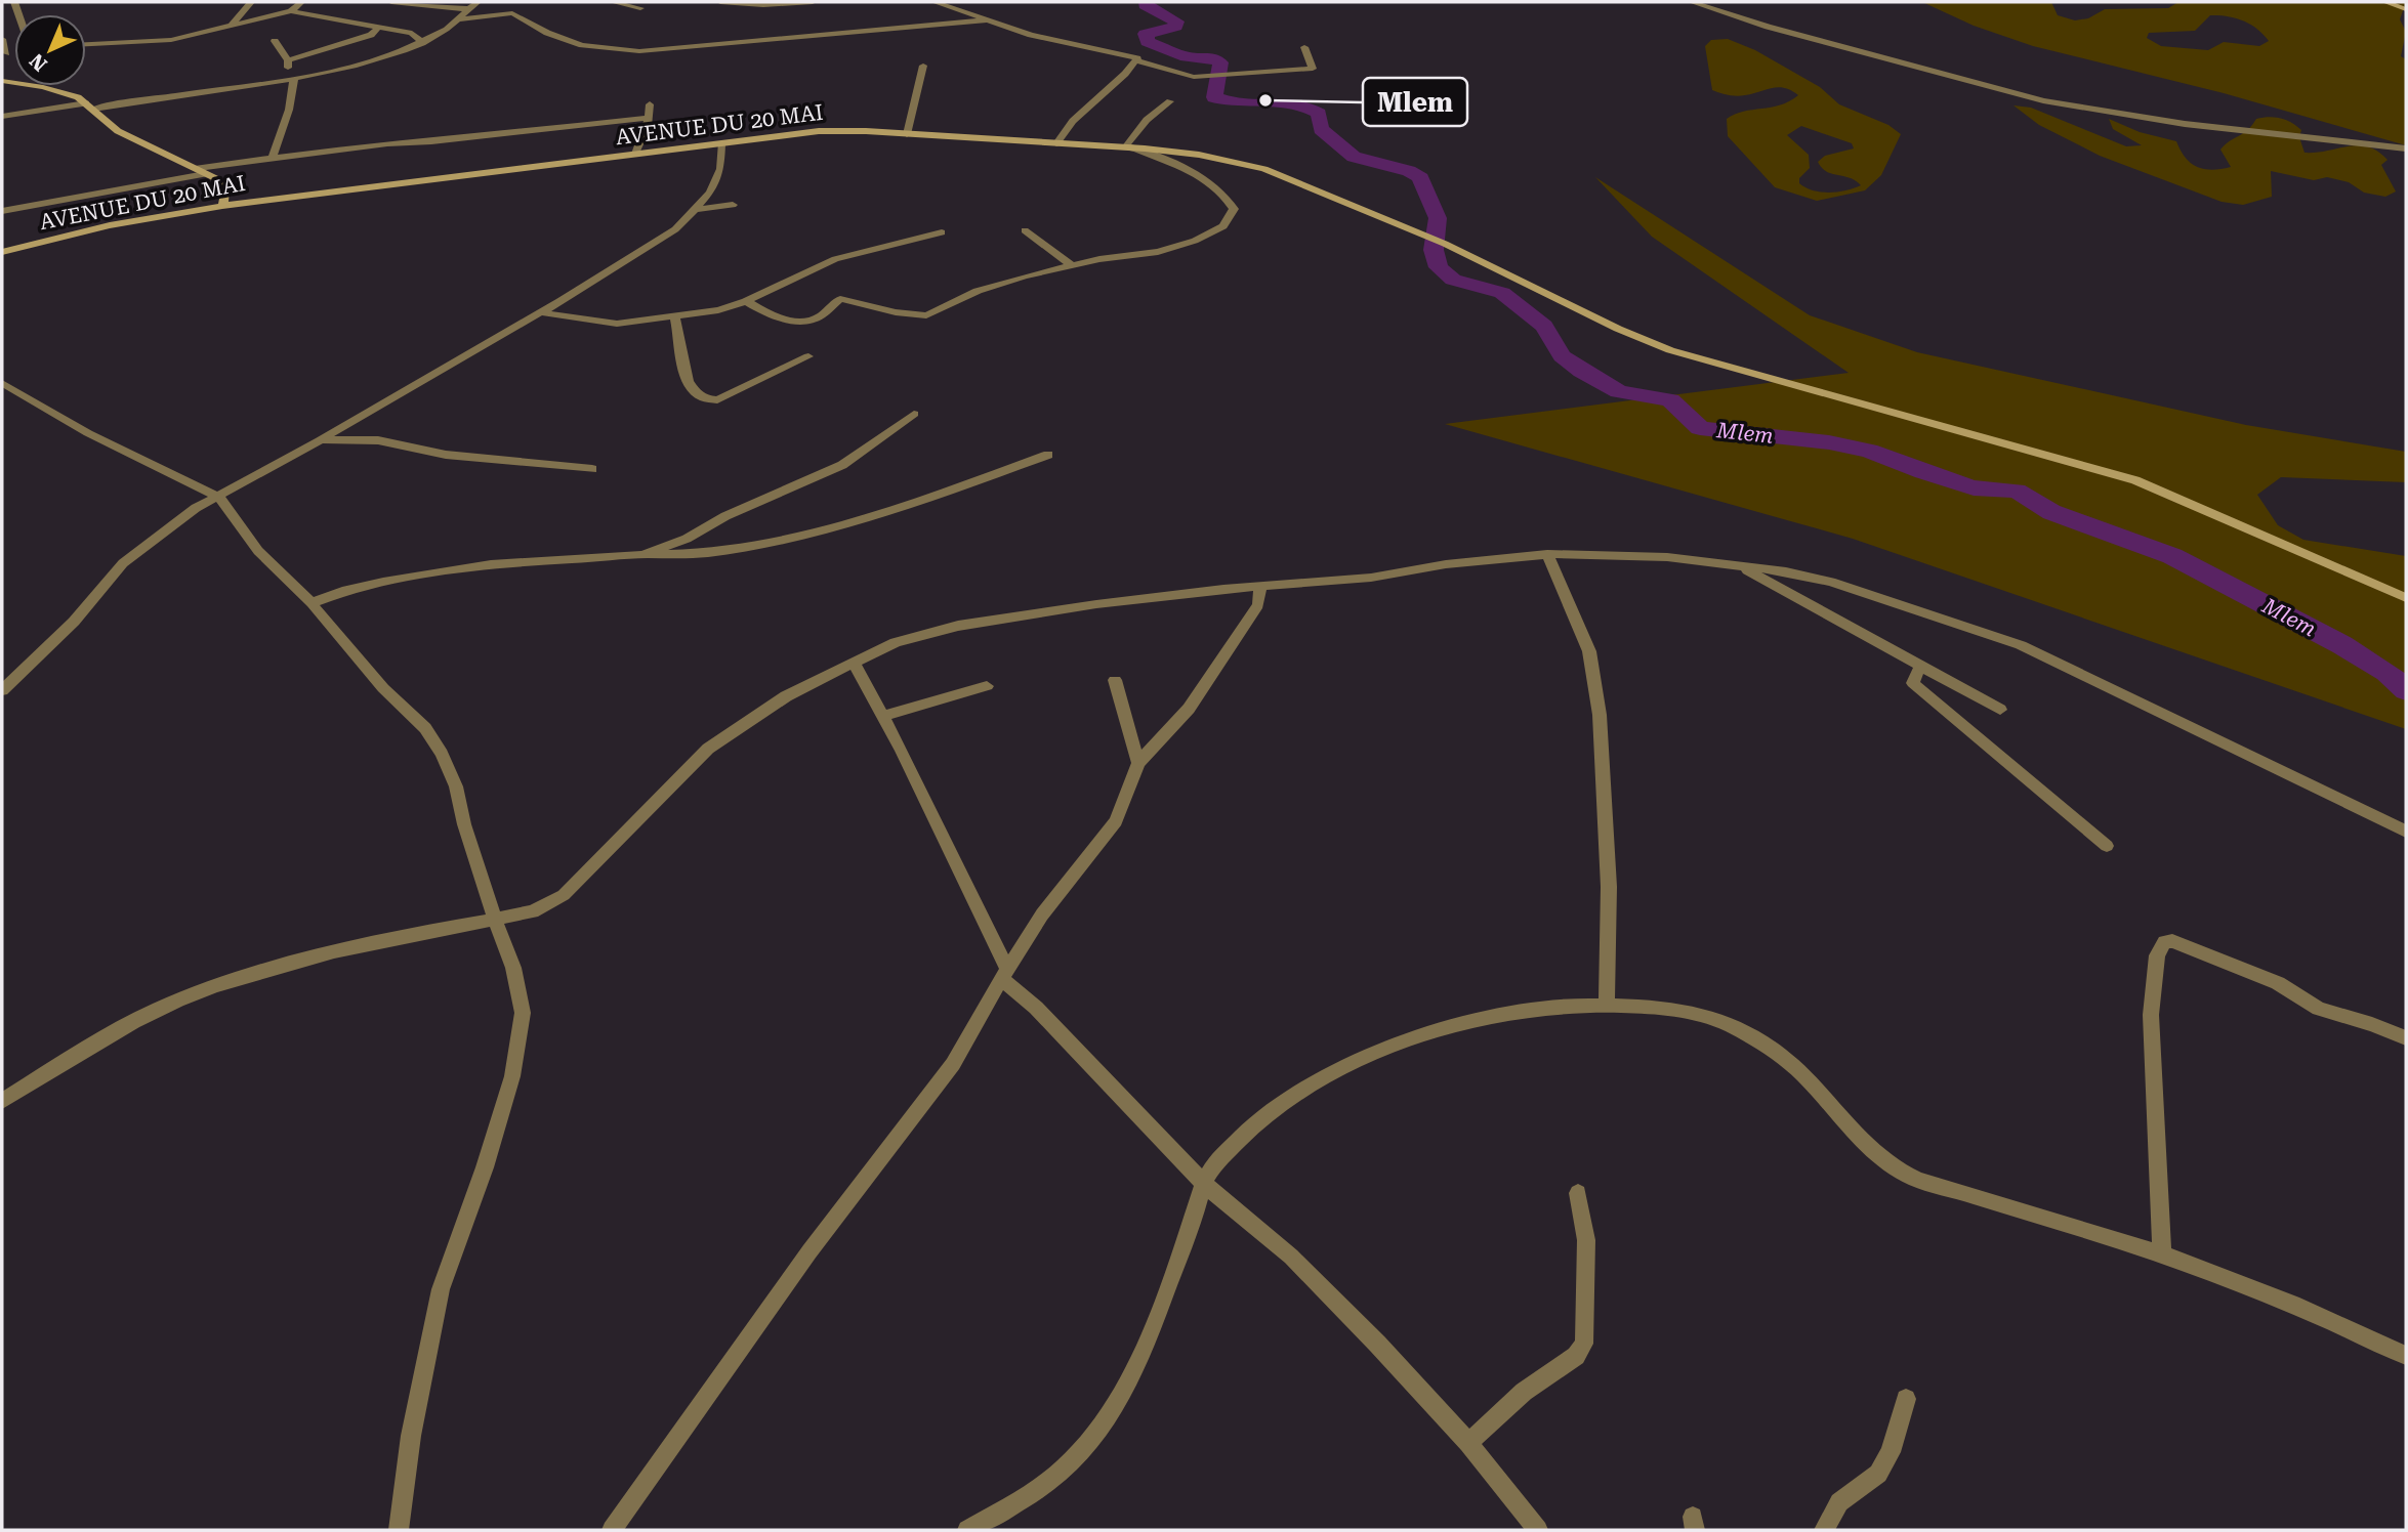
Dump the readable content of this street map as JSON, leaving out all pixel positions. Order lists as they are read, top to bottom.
{
  "streets": {
    "main road": ["AVENUE DU 20 MAI"]
  },
  "water": ["Mlem"],
  "places": ["Mlem"],
  "north": "bottom left"
}
